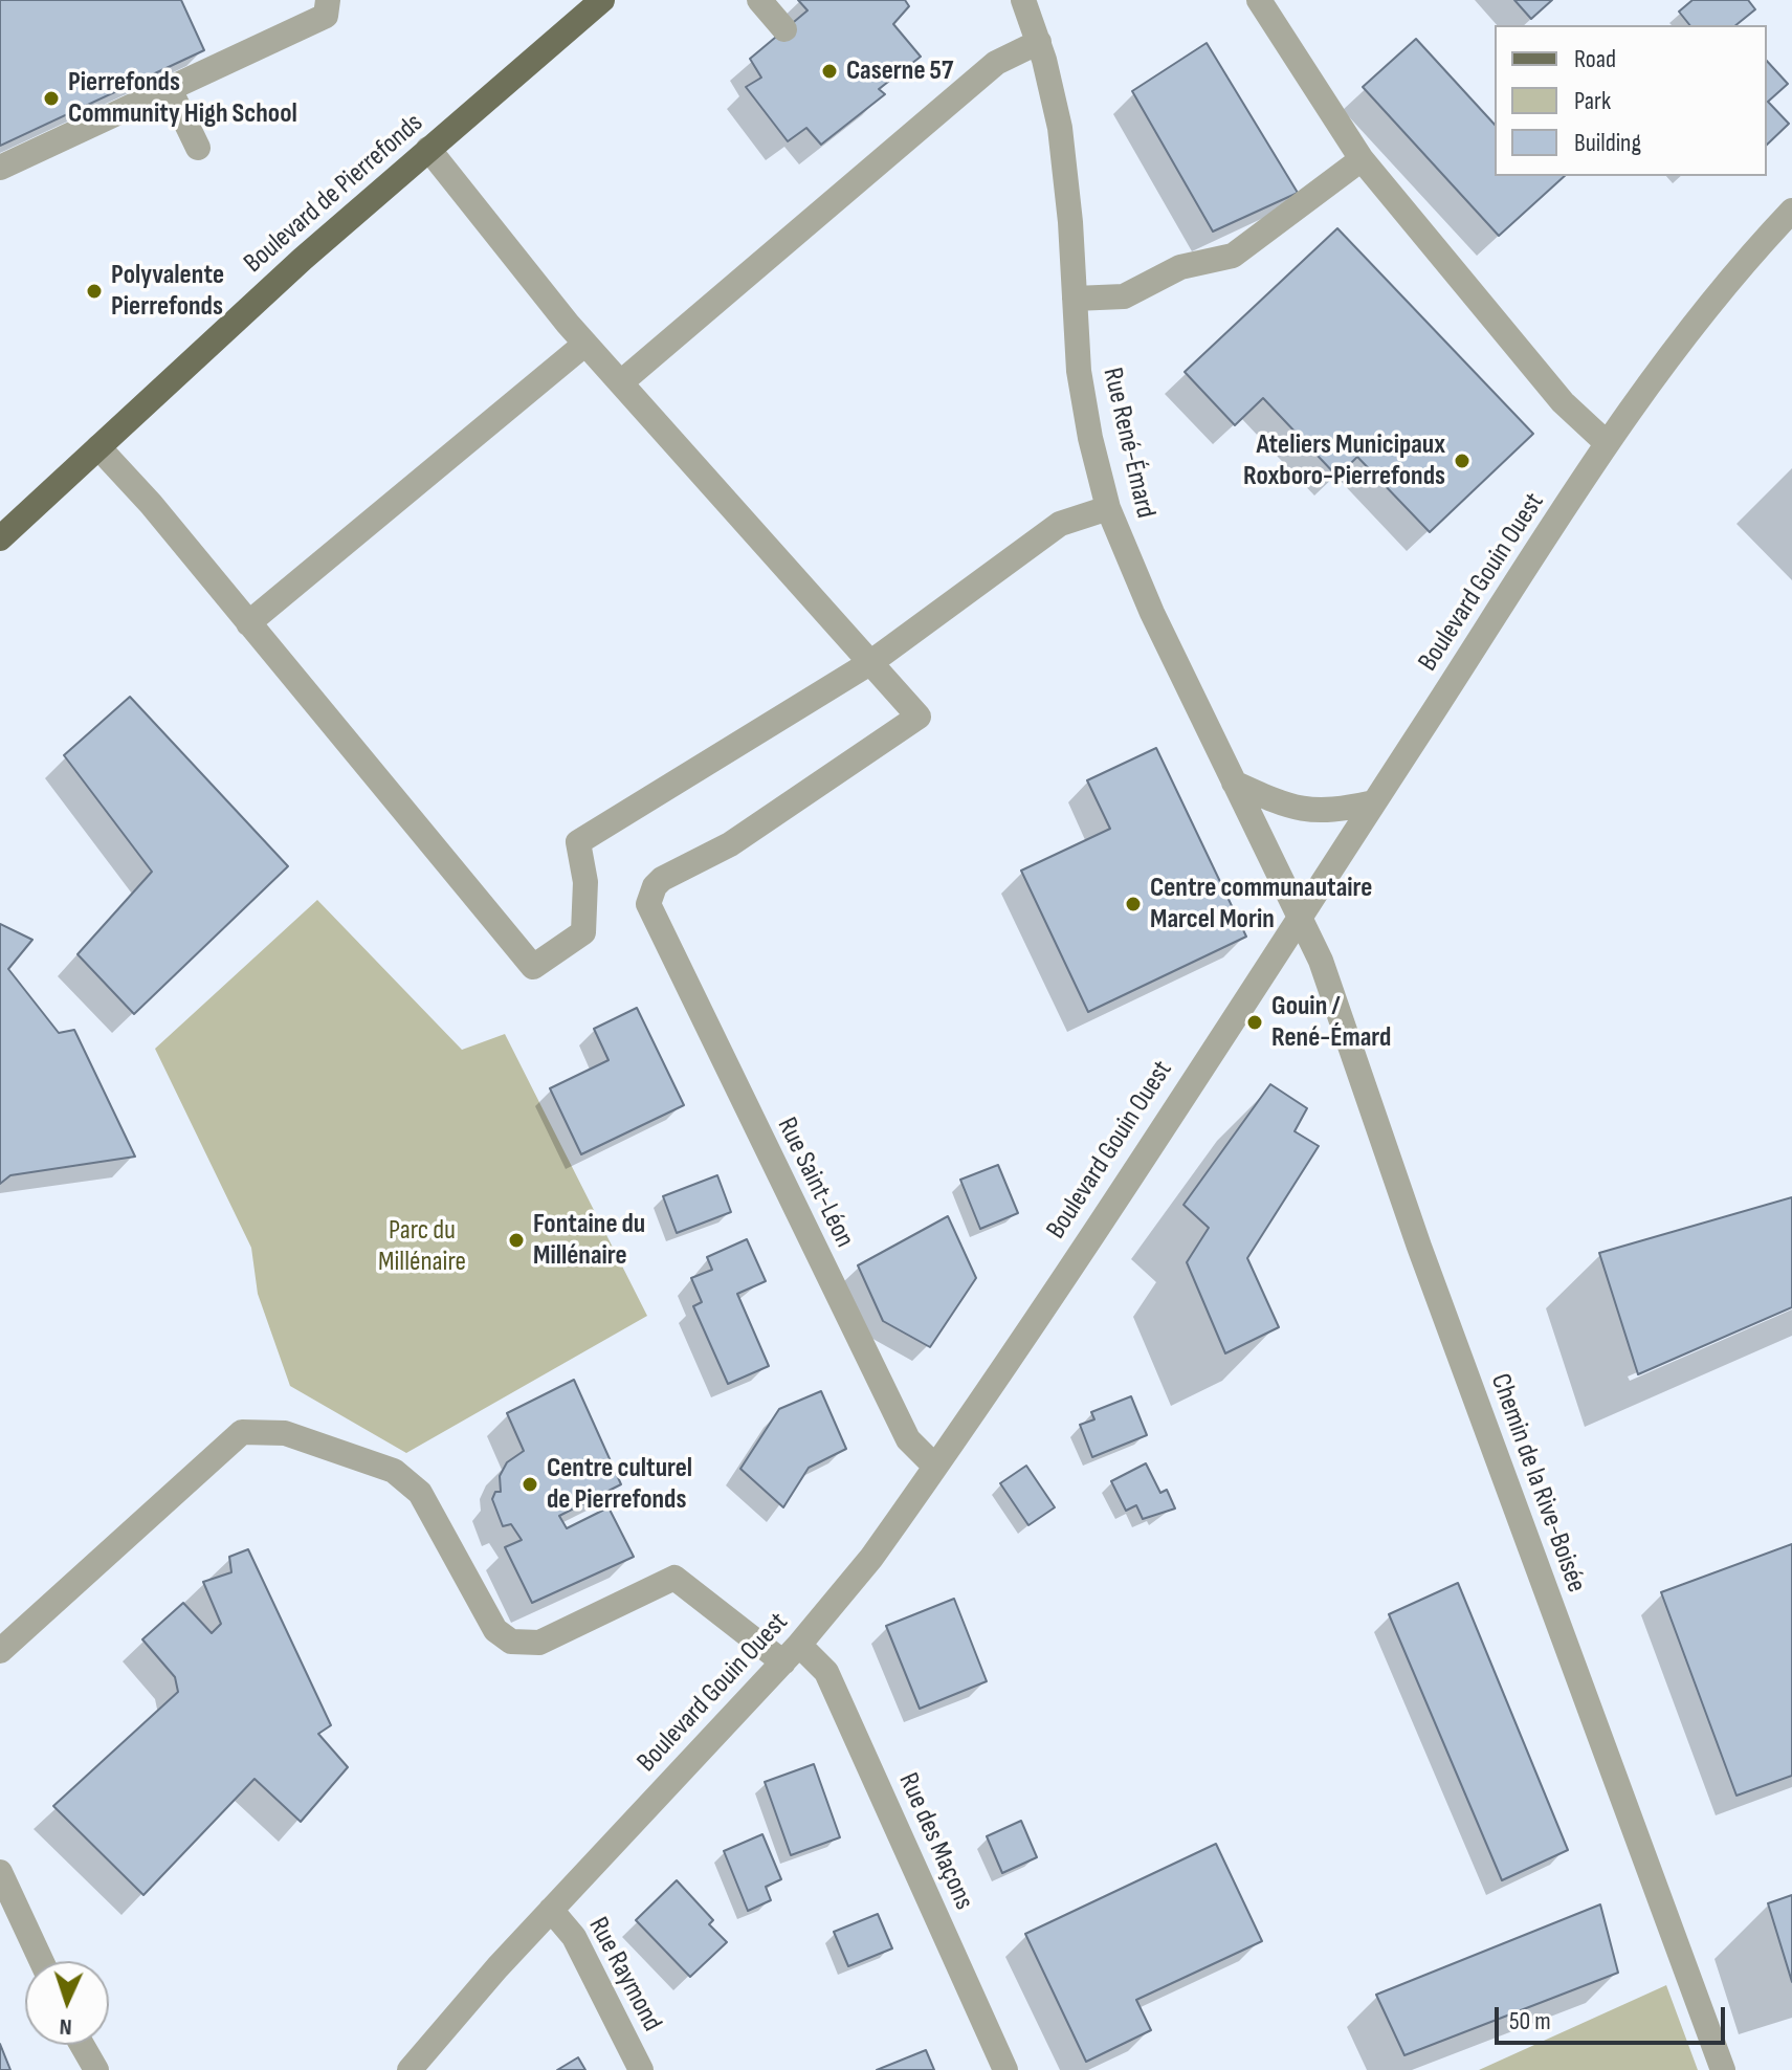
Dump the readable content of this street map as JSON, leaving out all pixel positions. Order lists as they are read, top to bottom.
{
  "streets": {
    "main road": ["Boulevard de Pierrefonds"],
    "street": [
      "Rue René-Émard",
      "Boulevard Gouin Ouest",
      "Rue Saint-Léon",
      "Chemin de la Rive-Boisée",
      "Rue des Maçons",
      "Rue Raymond"
    ]
  },
  "crossings": [
    ["Rue René-Émard", "Boulevard Gouin Ouest"],
    ["Rue René-Émard", "Chemin de la Rive-Boisée"],
    ["Boulevard Gouin Ouest", "Rue Saint-Léon"],
    ["Boulevard Gouin Ouest", "Chemin de la Rive-Boisée"],
    ["Boulevard Gouin Ouest", "Rue des Maçons"],
    ["Boulevard Gouin Ouest", "Rue Raymond"]
  ],
  "parks": ["Parc du Millénaire"],
  "places": [
    "Caserne 57",
    "Pierrefonds Community High School",
    "Polyvalente Pierrefonds",
    "Ateliers Municipaux Roxboro-Pierrefonds",
    "Centre communautaire Marcel Morin",
    "Gouin / René-Émard",
    "Fontaine du Millénaire",
    "Centre culturel de Pierrefonds"
  ],
  "legend": ["Road", "Park", "Building"],
  "scale_bar": "50 m",
  "north": "bottom"
}
